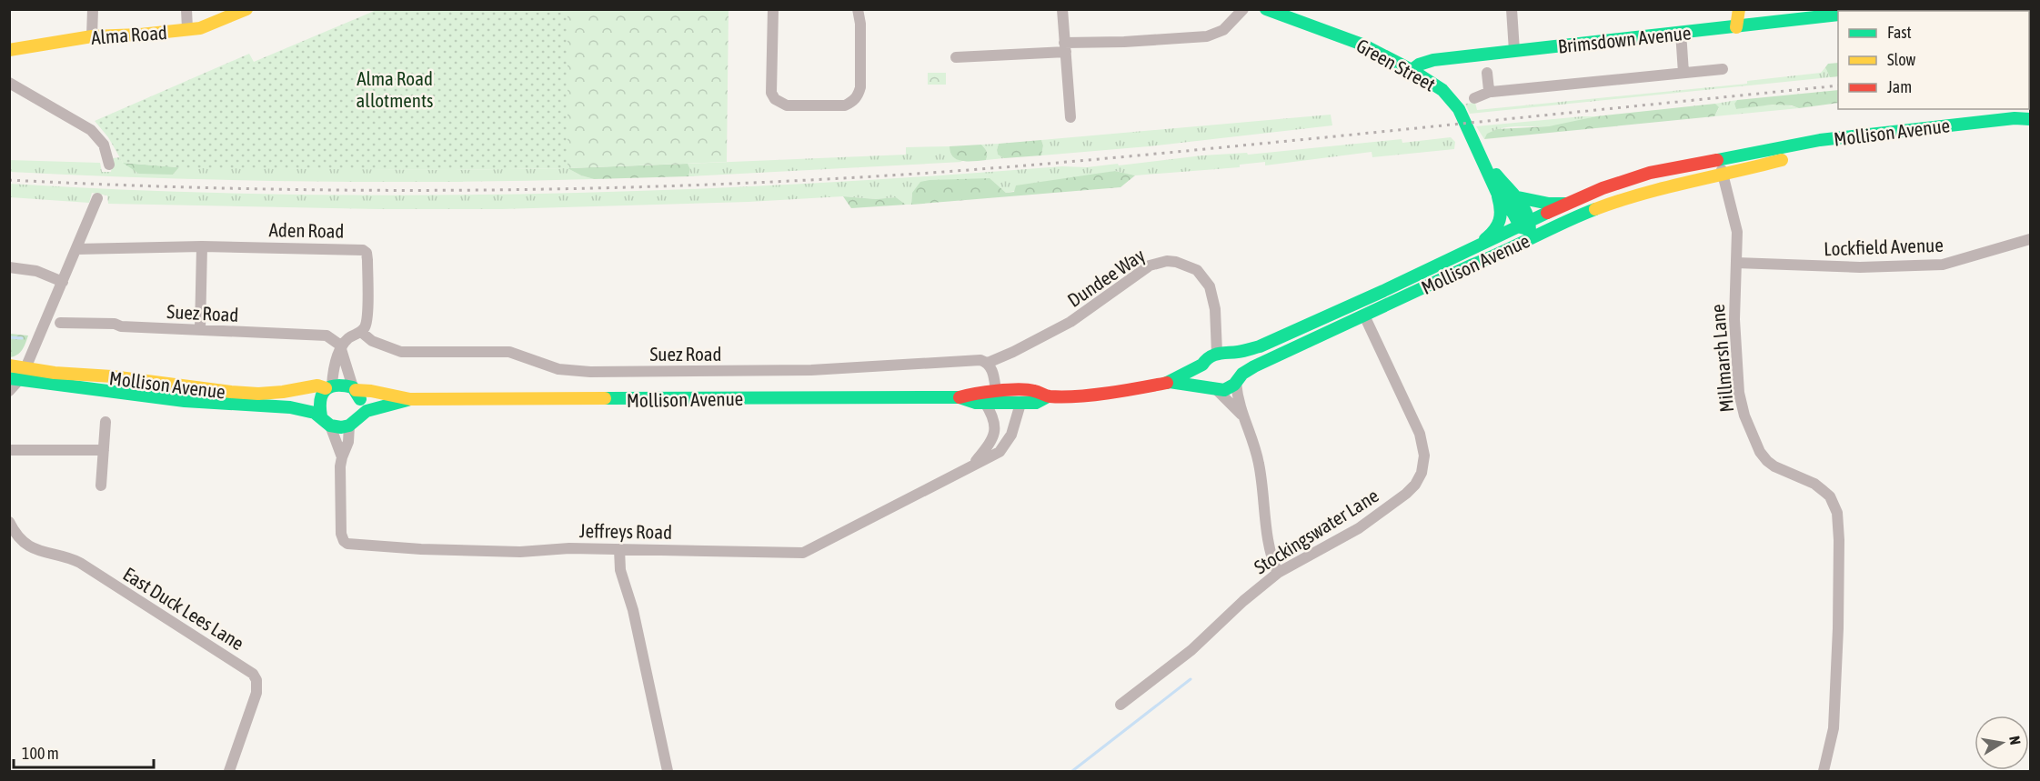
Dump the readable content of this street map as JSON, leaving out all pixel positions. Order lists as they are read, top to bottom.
{
  "streets": {
    "main road": [
      "Alma Road",
      "Brimsdown Avenue",
      "Green Street",
      "Mollison Avenue"
    ],
    "street": [
      "Aden Road",
      "Lockfield Avenue",
      "Dundee Way",
      "Suez Road",
      "Millmarsh Lane",
      "Jeffreys Road",
      "Stockingswater Lane",
      "East Duck Lees Lane"
    ]
  },
  "crossings": [
    ["Brimsdown Avenue", "Green Street"],
    ["Green Street", "Mollison Avenue"],
    ["Mollison Avenue", "Dundee Way"],
    ["Mollison Avenue", "Millmarsh Lane"],
    ["Mollison Avenue", "Jeffreys Road"],
    ["Mollison Avenue", "Stockingswater Lane"],
    ["Aden Road", "Suez Road"],
    ["Lockfield Avenue", "Millmarsh Lane"],
    ["Dundee Way", "Suez Road"]
  ],
  "parks": ["Alma Road allotments"],
  "legend": ["Fast", "Slow", "Jam"],
  "scale_bar": "100 m",
  "north": "right"
}
